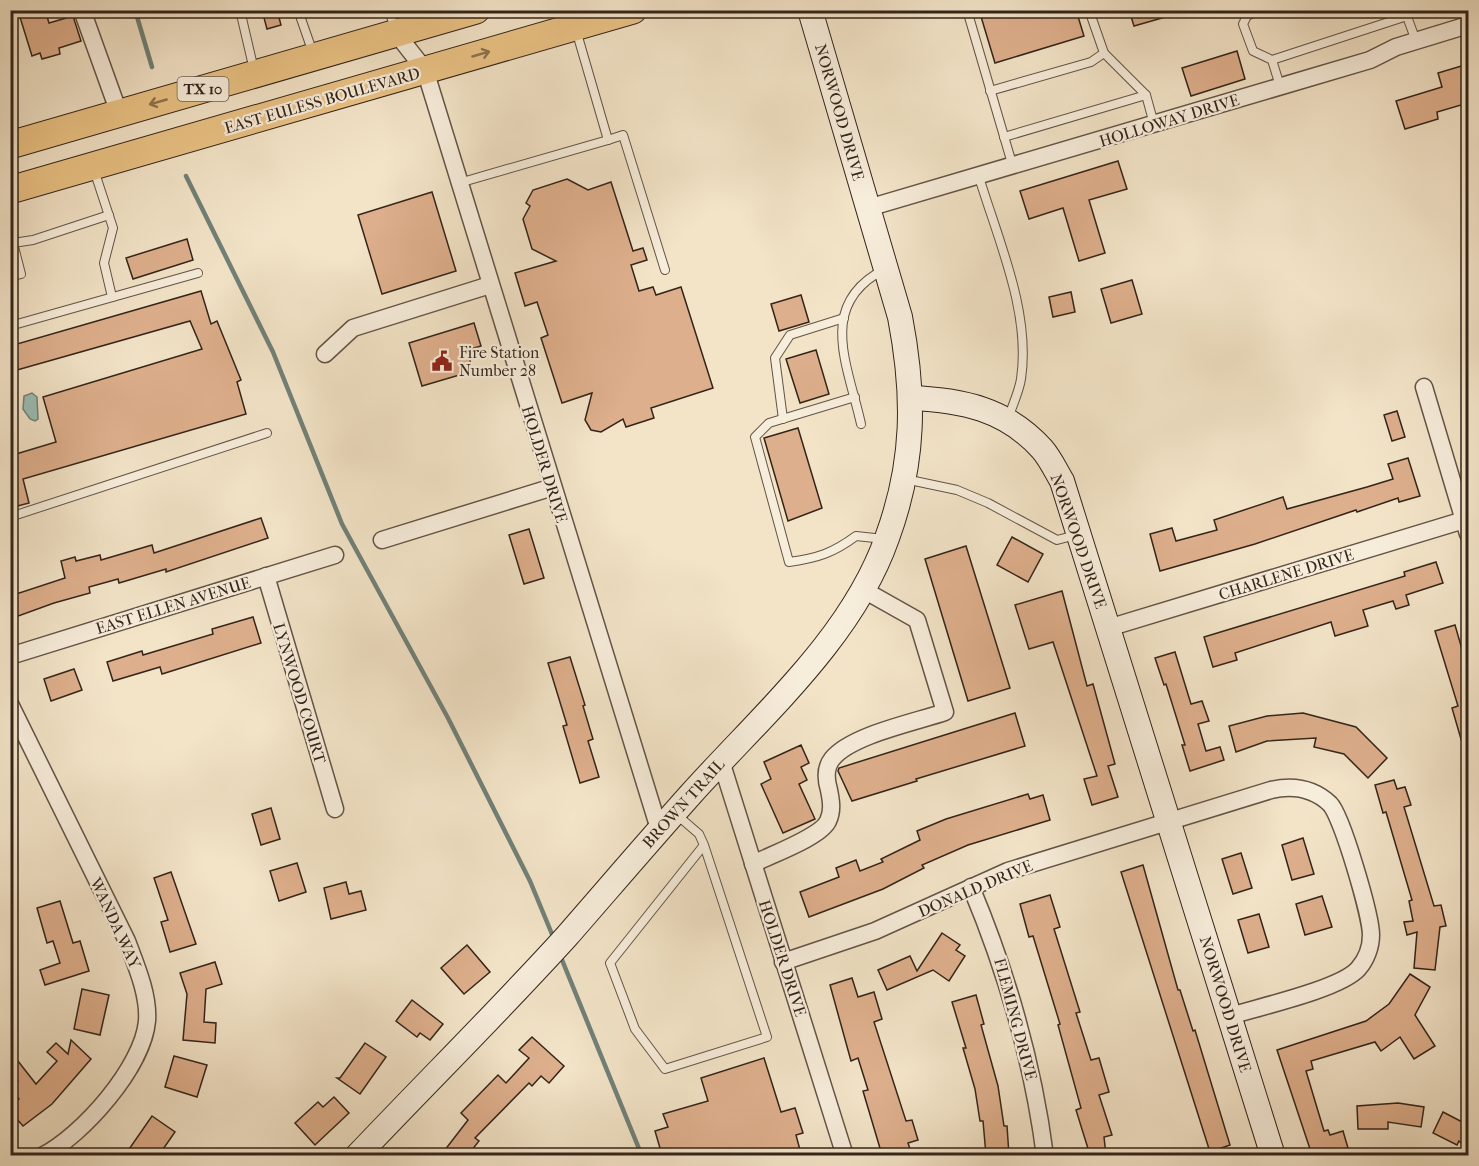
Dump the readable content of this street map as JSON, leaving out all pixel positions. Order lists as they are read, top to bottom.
{
  "streets": {
    "main road": [
      "TX 10",
      "EAST EULESS BOULEVARD",
      "NORWOOD DRIVE",
      "BROWN TRAIL"
    ],
    "street": [
      "HOLLOWAY DRIVE",
      "HOLDER DRIVE",
      "CHARLENE DRIVE",
      "EAST ELLEN AVENUE",
      "LYNWOOD COURT",
      "DONALD DRIVE",
      "WANDA WAY",
      "FLEMING DRIVE"
    ]
  },
  "crossings": [
    ["TX 10", "HOLDER DRIVE"],
    ["EAST EULESS BOULEVARD", "HOLDER DRIVE"],
    ["NORWOOD DRIVE", "HOLLOWAY DRIVE"],
    ["NORWOOD DRIVE", "CHARLENE DRIVE"],
    ["NORWOOD DRIVE", "BROWN TRAIL"],
    ["NORWOOD DRIVE", "DONALD DRIVE"],
    ["HOLDER DRIVE", "BROWN TRAIL"],
    ["HOLDER DRIVE", "DONALD DRIVE"],
    ["EAST ELLEN AVENUE", "LYNWOOD COURT"],
    ["DONALD DRIVE", "FLEMING DRIVE"]
  ],
  "places": {
    "public building": ["Fire Station Number 28"]
  }
}
